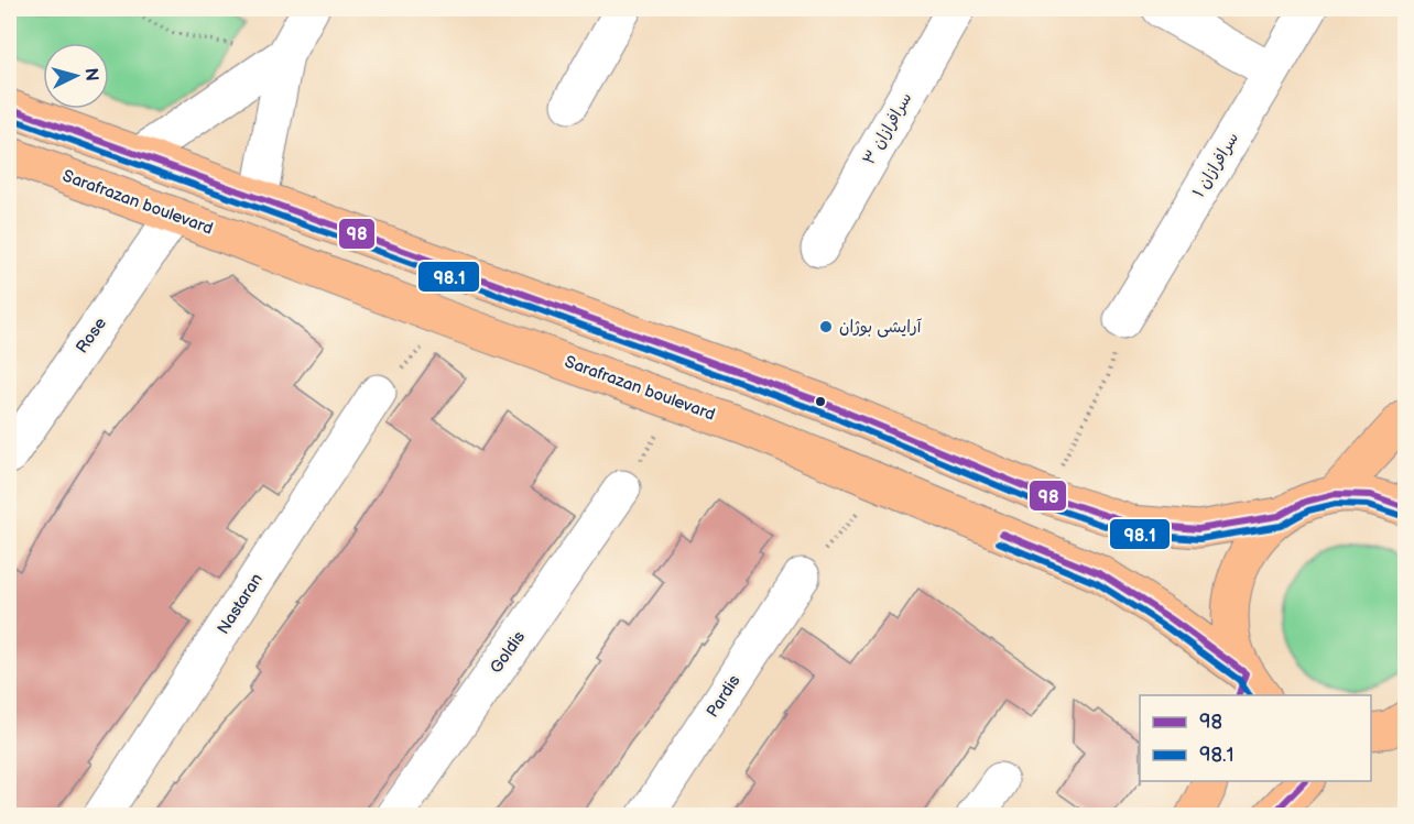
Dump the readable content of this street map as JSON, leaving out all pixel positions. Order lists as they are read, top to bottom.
{
  "streets": {
    "main road": ["Sarafrazan boulevard"],
    "street": [
      "سرافرازان ۳",
      "سرافرازان ۱",
      "Rose",
      "Nastaran",
      "Goldis",
      "Pardis"
    ]
  },
  "crossings": [
    ["Sarafrazan boulevard", "Rose"]
  ],
  "places": ["آرایشی بوژان"],
  "lines": ["transit line 98", "transit line 98.1"],
  "legend": ["98", "98.1"],
  "north": "right"
}
